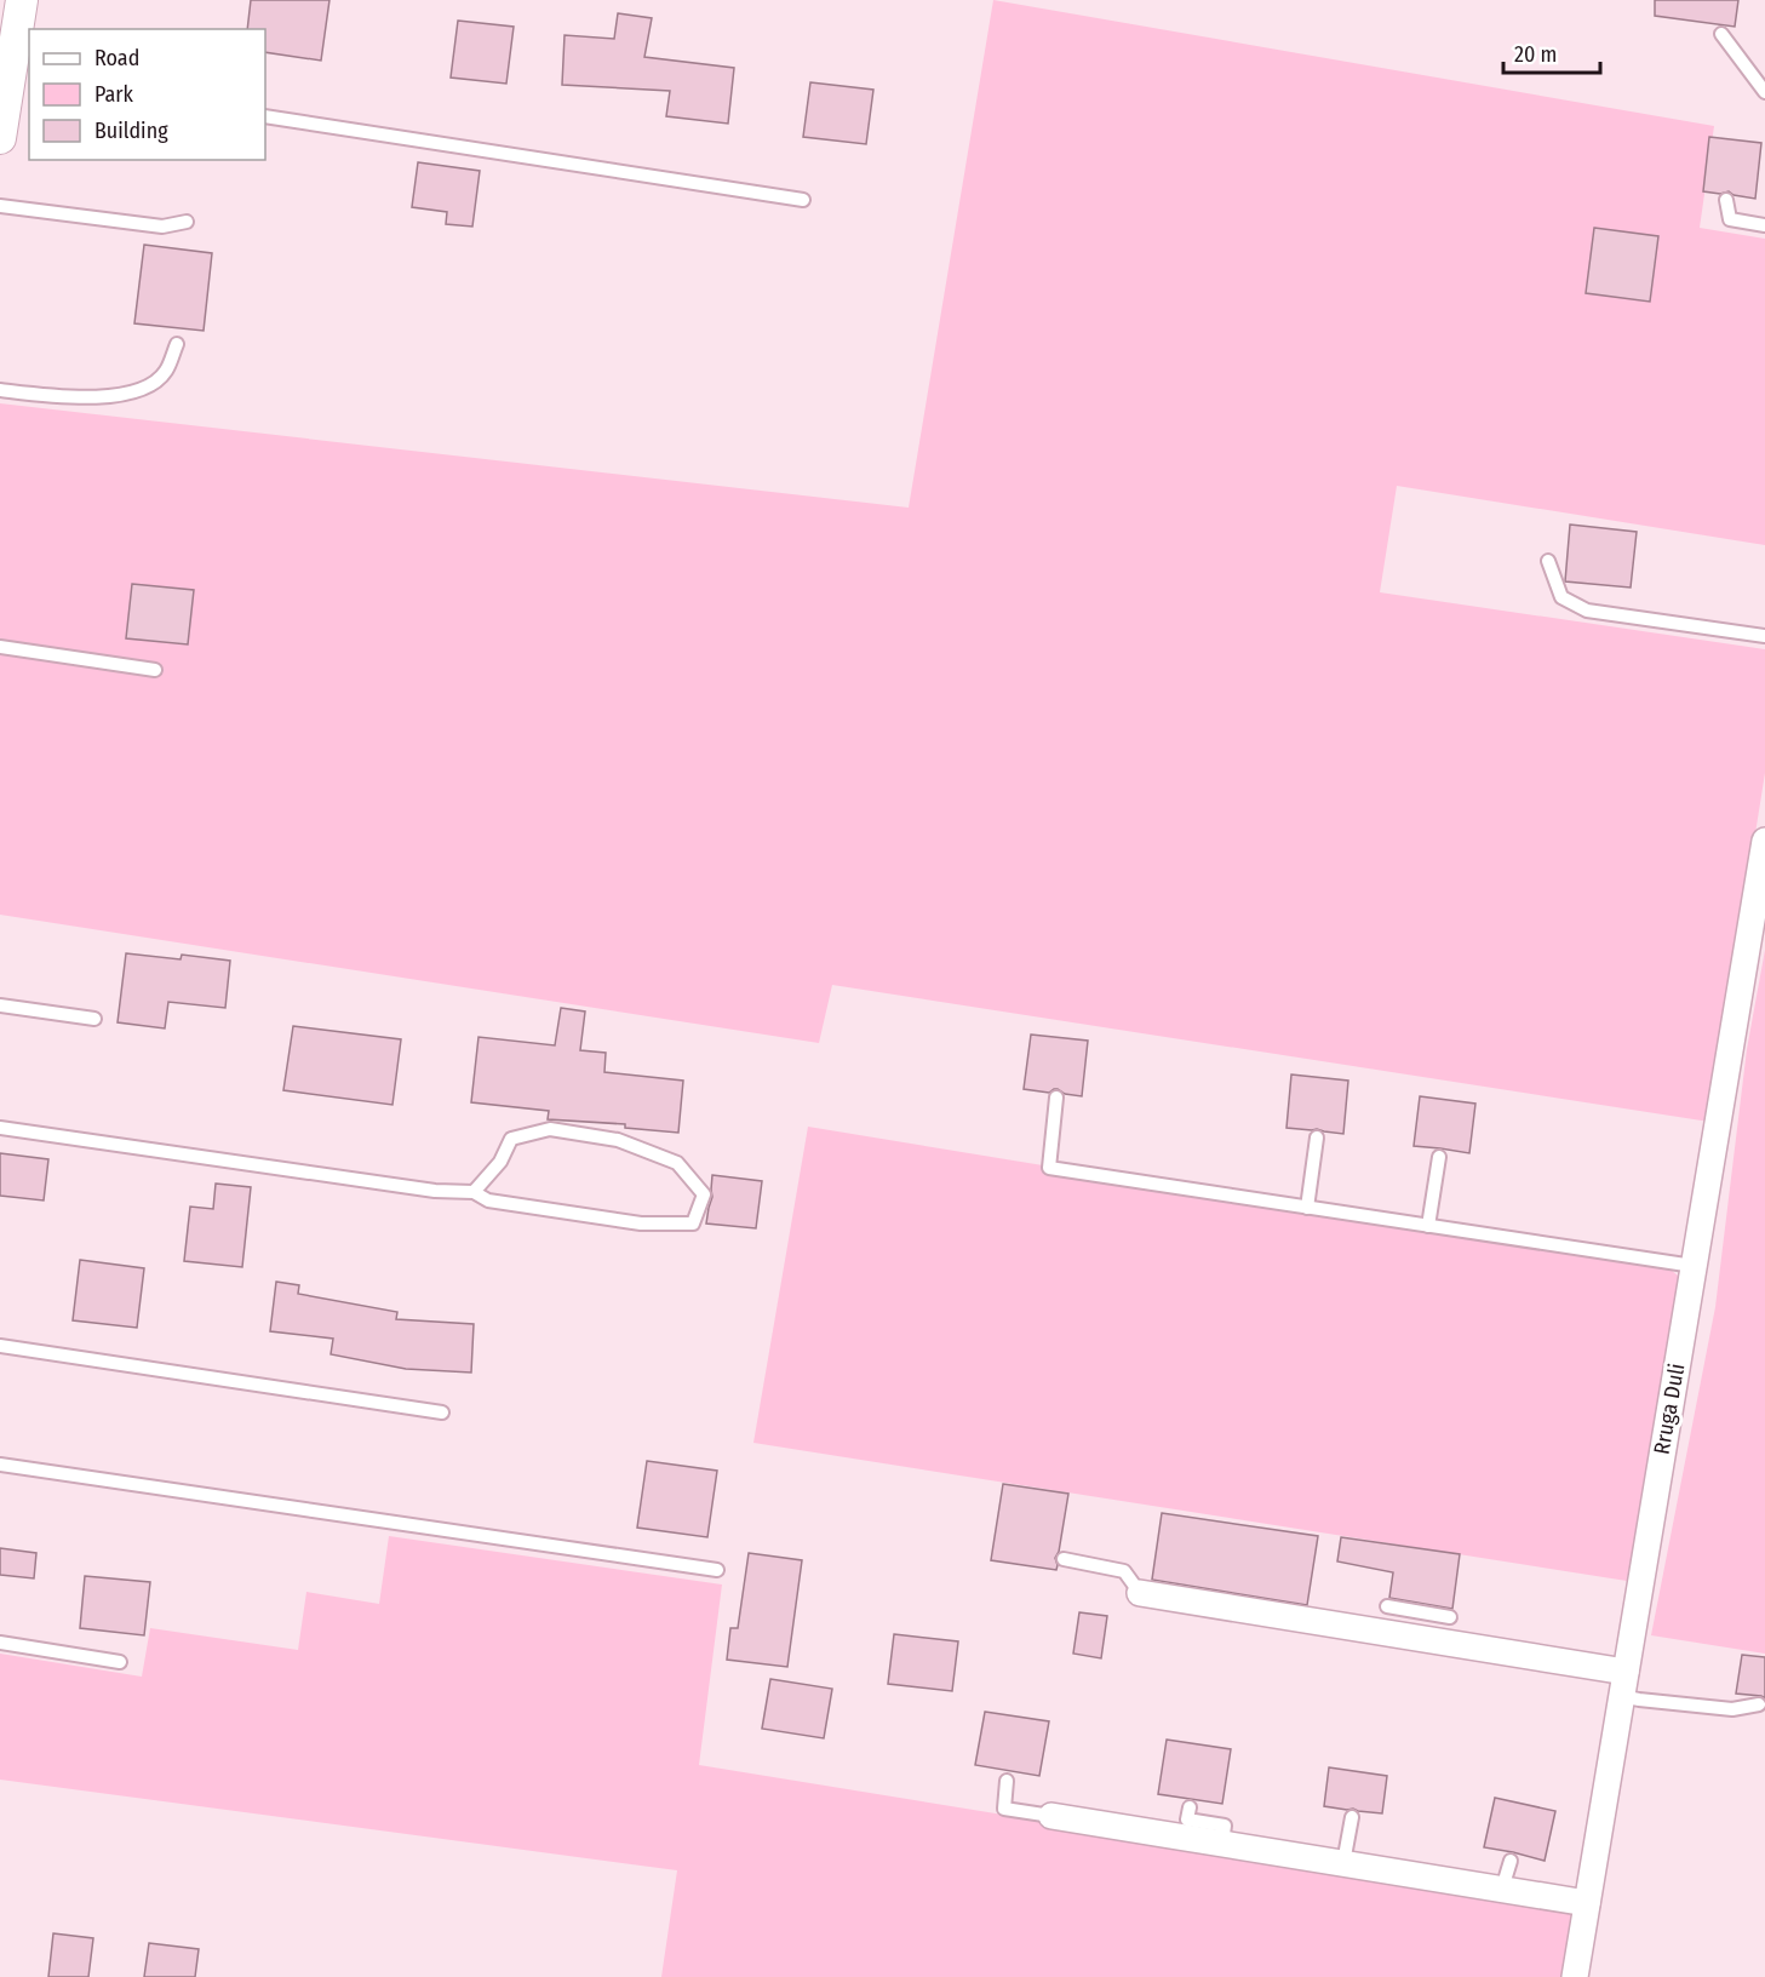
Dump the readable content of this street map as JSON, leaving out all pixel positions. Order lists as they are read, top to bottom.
{
  "streets": {
    "street": ["Rruga Duli"]
  },
  "legend": ["Road", "Park", "Building"],
  "scale_bar": "20 m"
}
